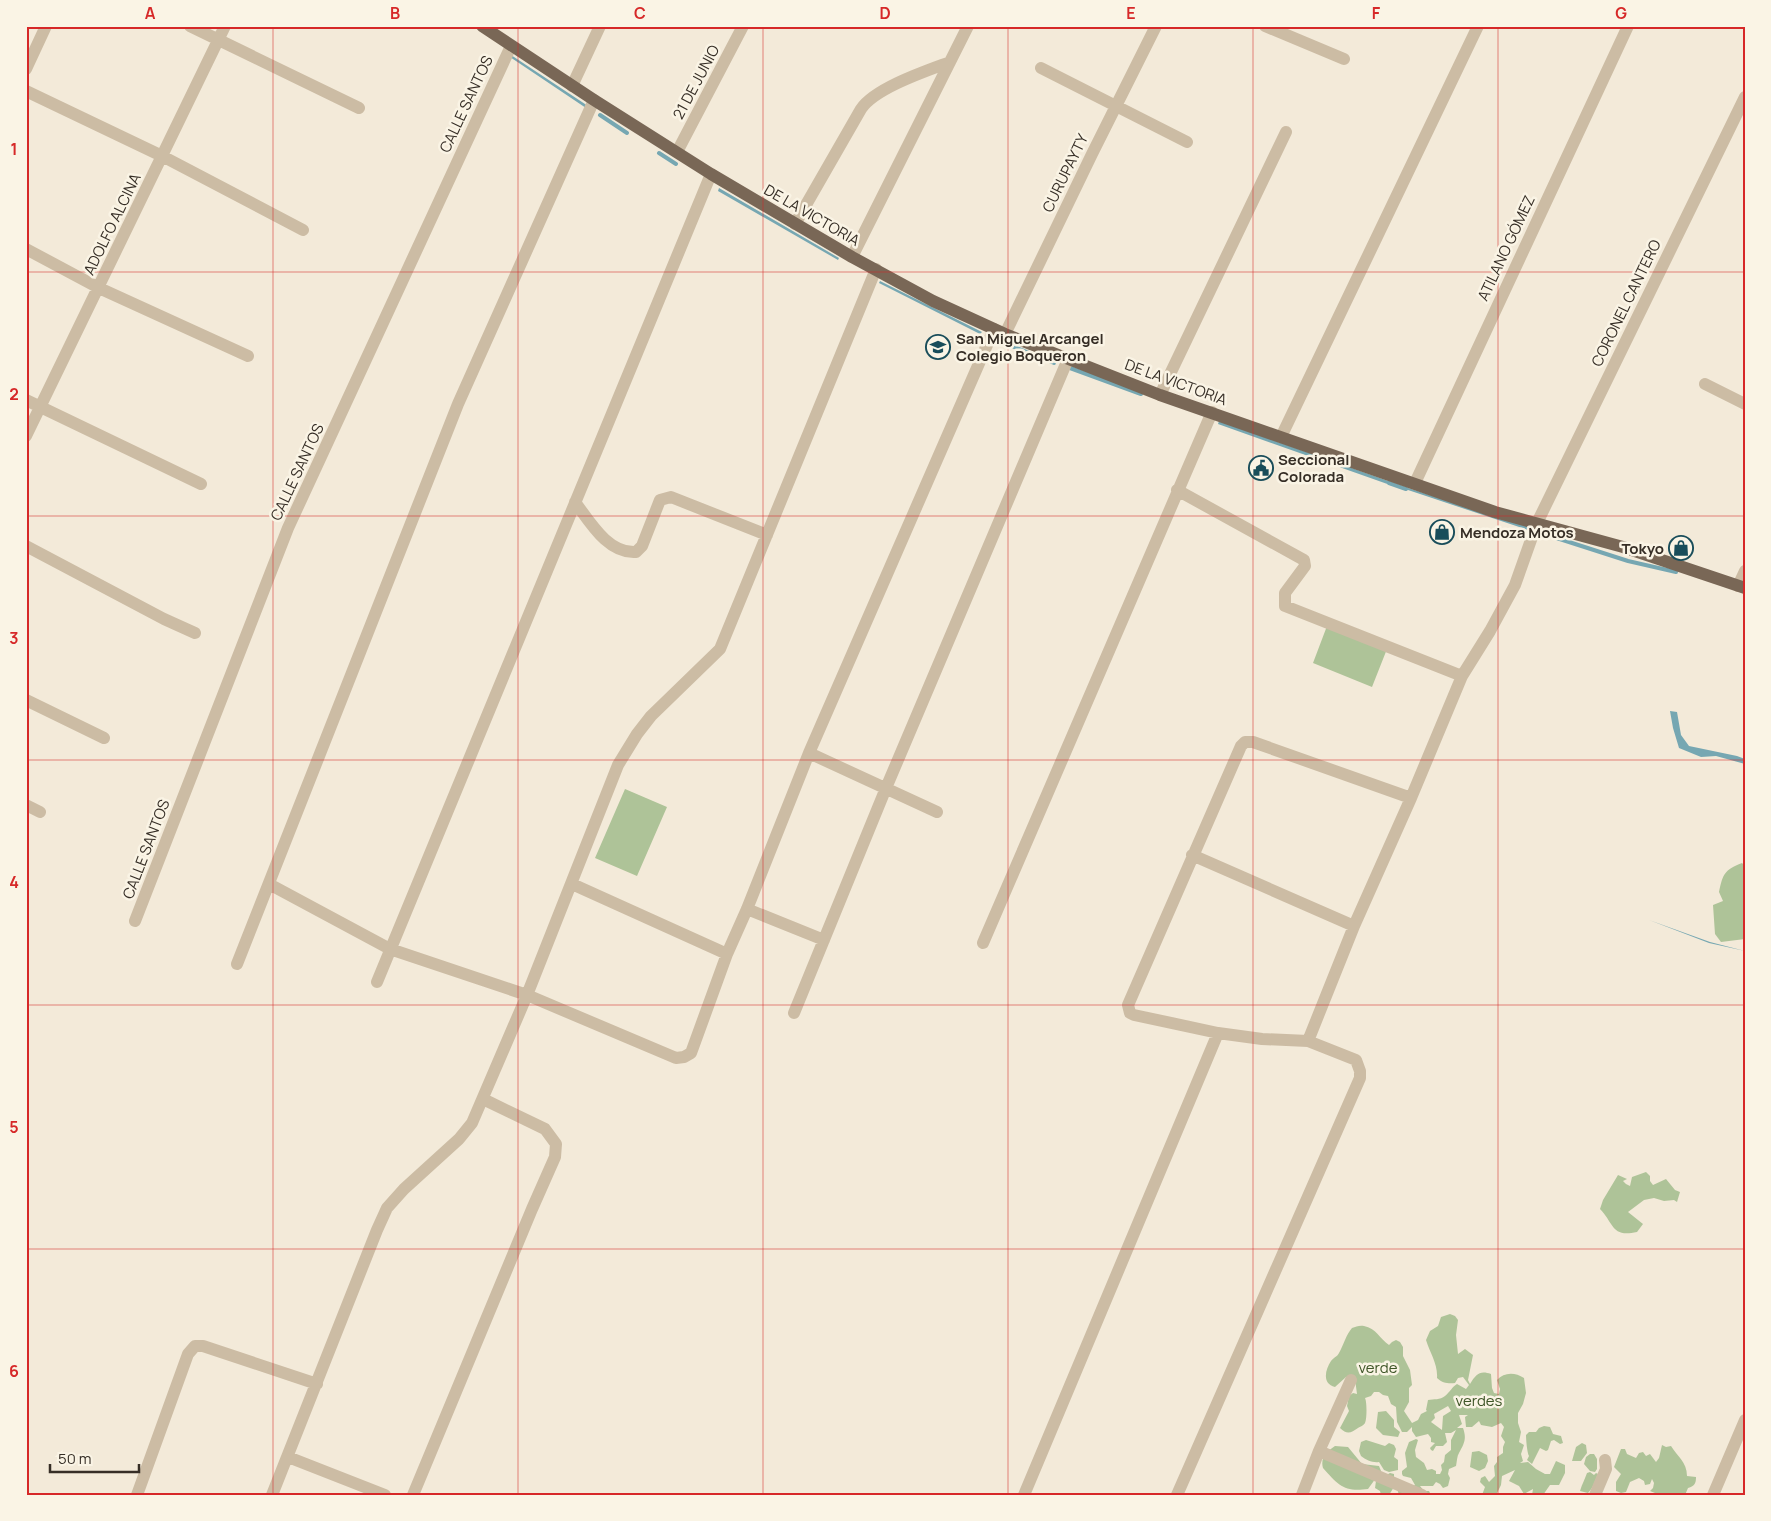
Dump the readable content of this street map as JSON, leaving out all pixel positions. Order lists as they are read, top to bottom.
{
  "streets": {
    "main road": ["DE LA VICTORIA"],
    "street": [
      "21 DE JUNIO",
      "CALLE SANTOS",
      "CURUPAYTY",
      "ADOLFO ALCINA",
      "ATILANO GÓMEZ",
      "CORONEL CANTERO"
    ]
  },
  "crossings": [
    ["21 DE JUNIO", "DE LA VICTORIA"],
    ["CALLE SANTOS", "DE LA VICTORIA"],
    ["CURUPAYTY", "DE LA VICTORIA"],
    ["DE LA VICTORIA", "ATILANO GÓMEZ"],
    ["DE LA VICTORIA", "CORONEL CANTERO"]
  ],
  "parks": ["verde", "verdes"],
  "places": {
    "school or university": ["San Miguel Arcangel Colegio Boqueron"],
    "public building": ["Seccional Colorada"],
    "shop": ["Mendoza Motos", "Tokyo"]
  },
  "scale_bar": "50 m",
  "grid": {
    "columns": [
      "A",
      "B",
      "C",
      "D",
      "E",
      "F",
      "G"
    ],
    "rows": [
      "1",
      "2",
      "3",
      "4",
      "5",
      "6"
    ]
  }
}
